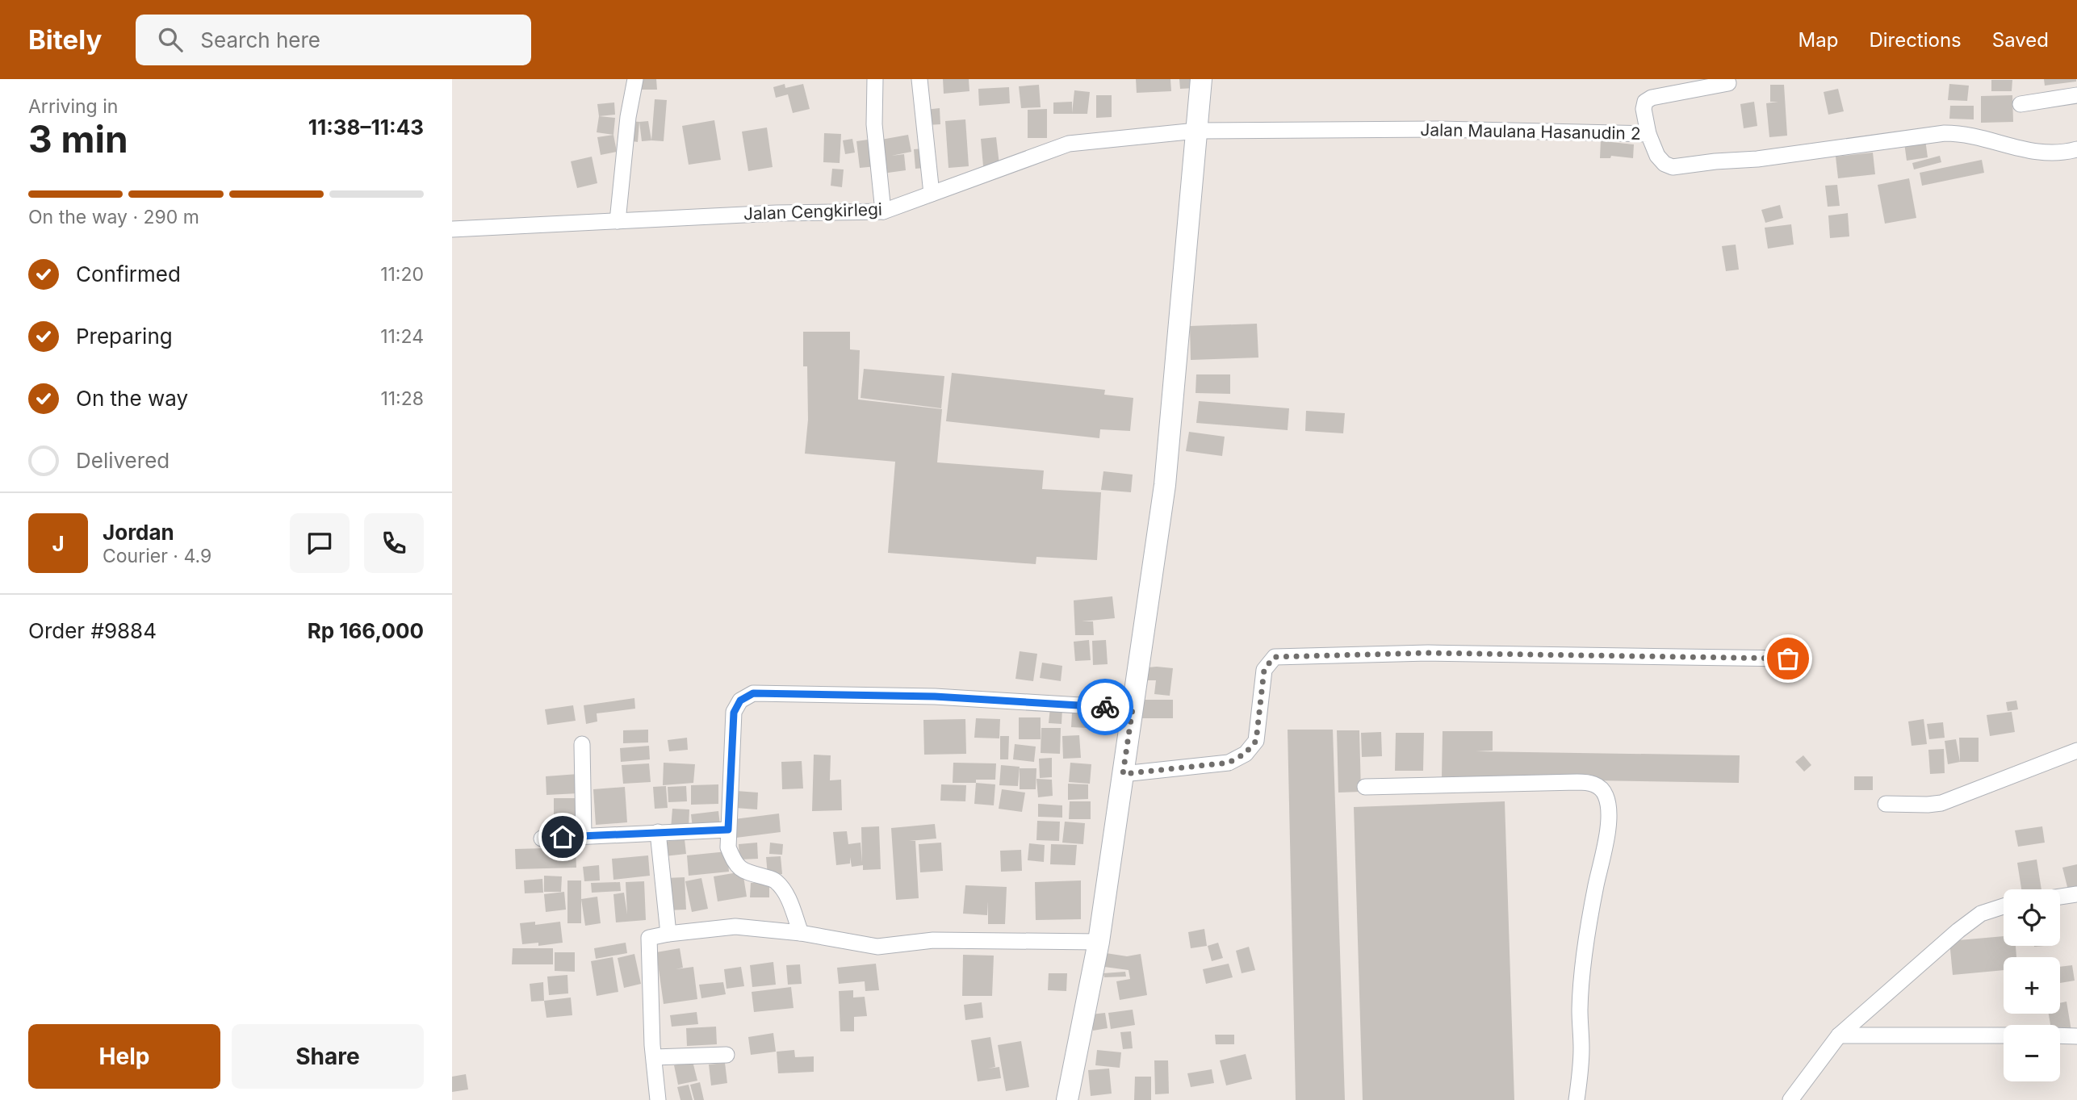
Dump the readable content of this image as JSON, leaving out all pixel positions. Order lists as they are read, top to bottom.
{
  "streets": {
    "street": ["Jalan Maulana Hasanudin 2", "Jalan Cengkirlegi"]
  },
  "crossings": [
    ["Jalan Maulana Hasanudin 2", "Jalan Cengkirlegi"]
  ],
  "page": {
    "header": "Bitely",
    "search": "Search here",
    "nav": ["Map", "Directions", "Saved"],
    "heading": ["3 min", "Arriving in", "11:38–11:43"],
    "panel": [
      "Jordan",
      "Courier · 4.9",
      "Order #9884",
      "Rp 166,000"
    ],
    "bar": "On the way · 290 m",
    "list": [
      ["Confirmed", "11:20"],
      ["Preparing", "11:24"],
      ["On the way", "11:28"],
      "Delivered"
    ],
    "round": "J",
    "map_buttons": ["+", "−"],
    "buttons": ["Help", "Share"]
  }
}
